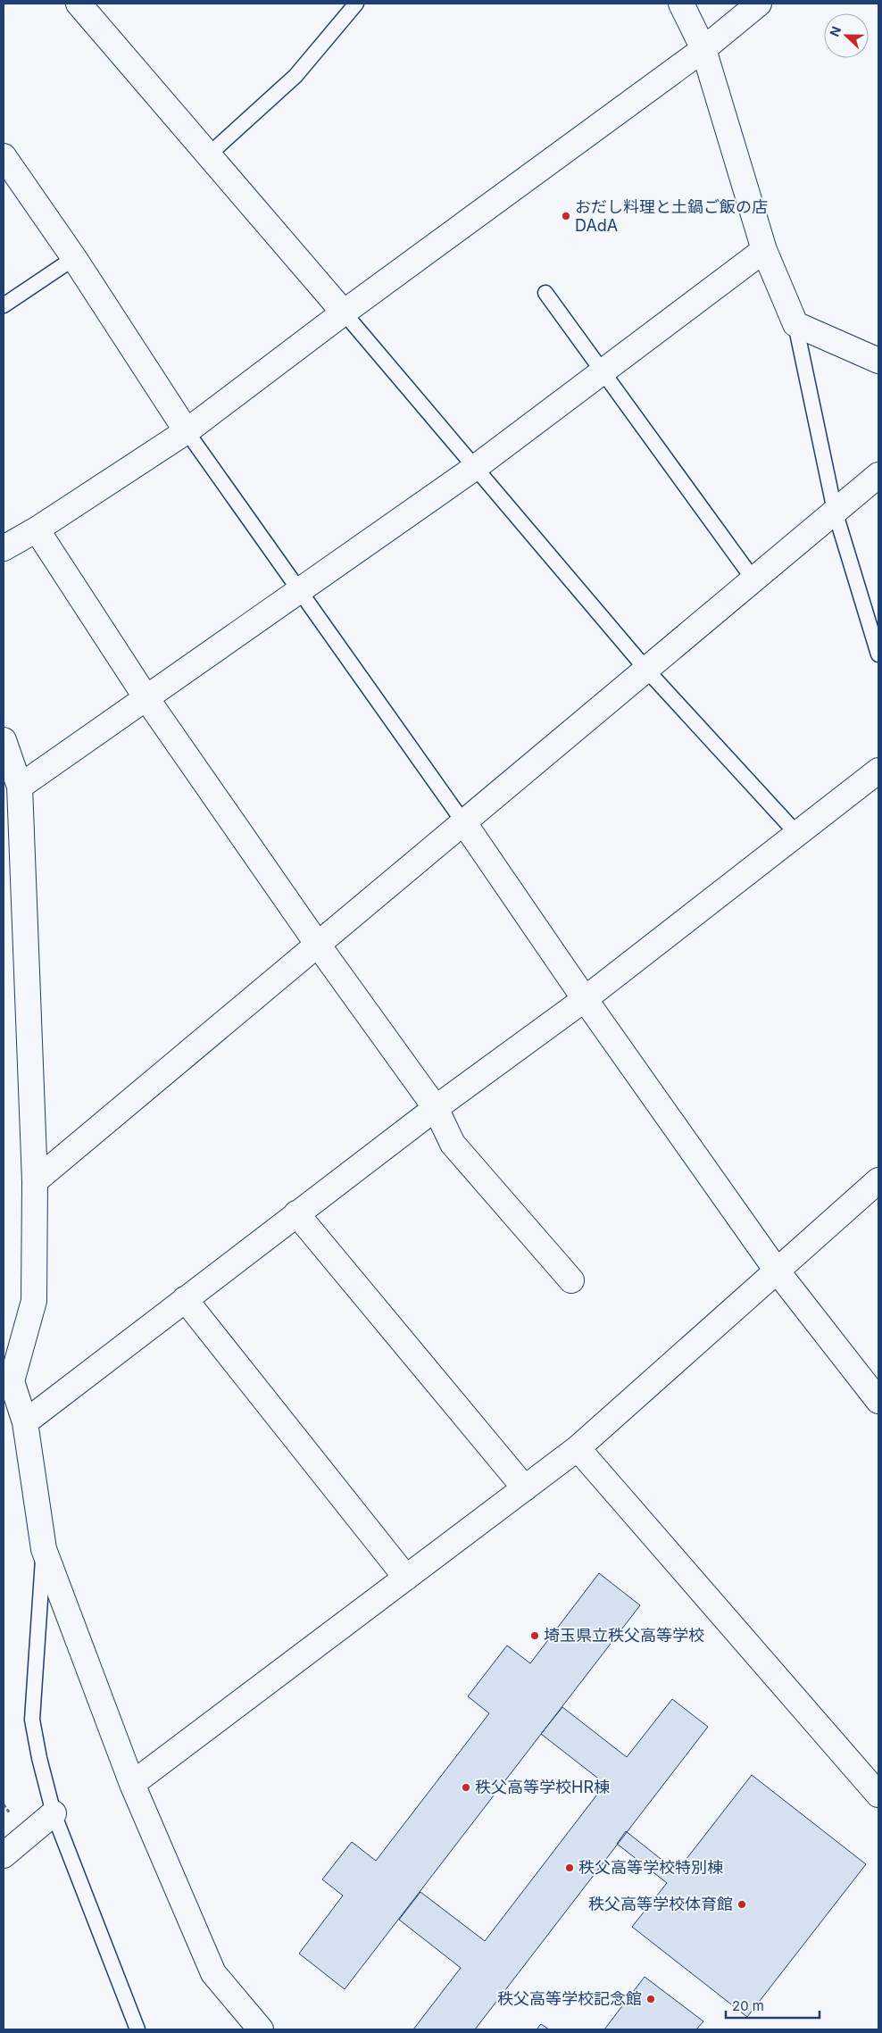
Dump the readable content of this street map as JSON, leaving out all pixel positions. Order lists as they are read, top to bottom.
{
  "places": [
    "おだし料理と土鍋ご飯の店 DAdA",
    "埼玉県立秩父高等学校",
    "秩父高等学校HR棟",
    "秩父高等学校特別棟",
    "秩父高等学校体育館",
    "秩父高等学校記念館"
  ],
  "scale_bar": "20 m",
  "north": "left"
}
